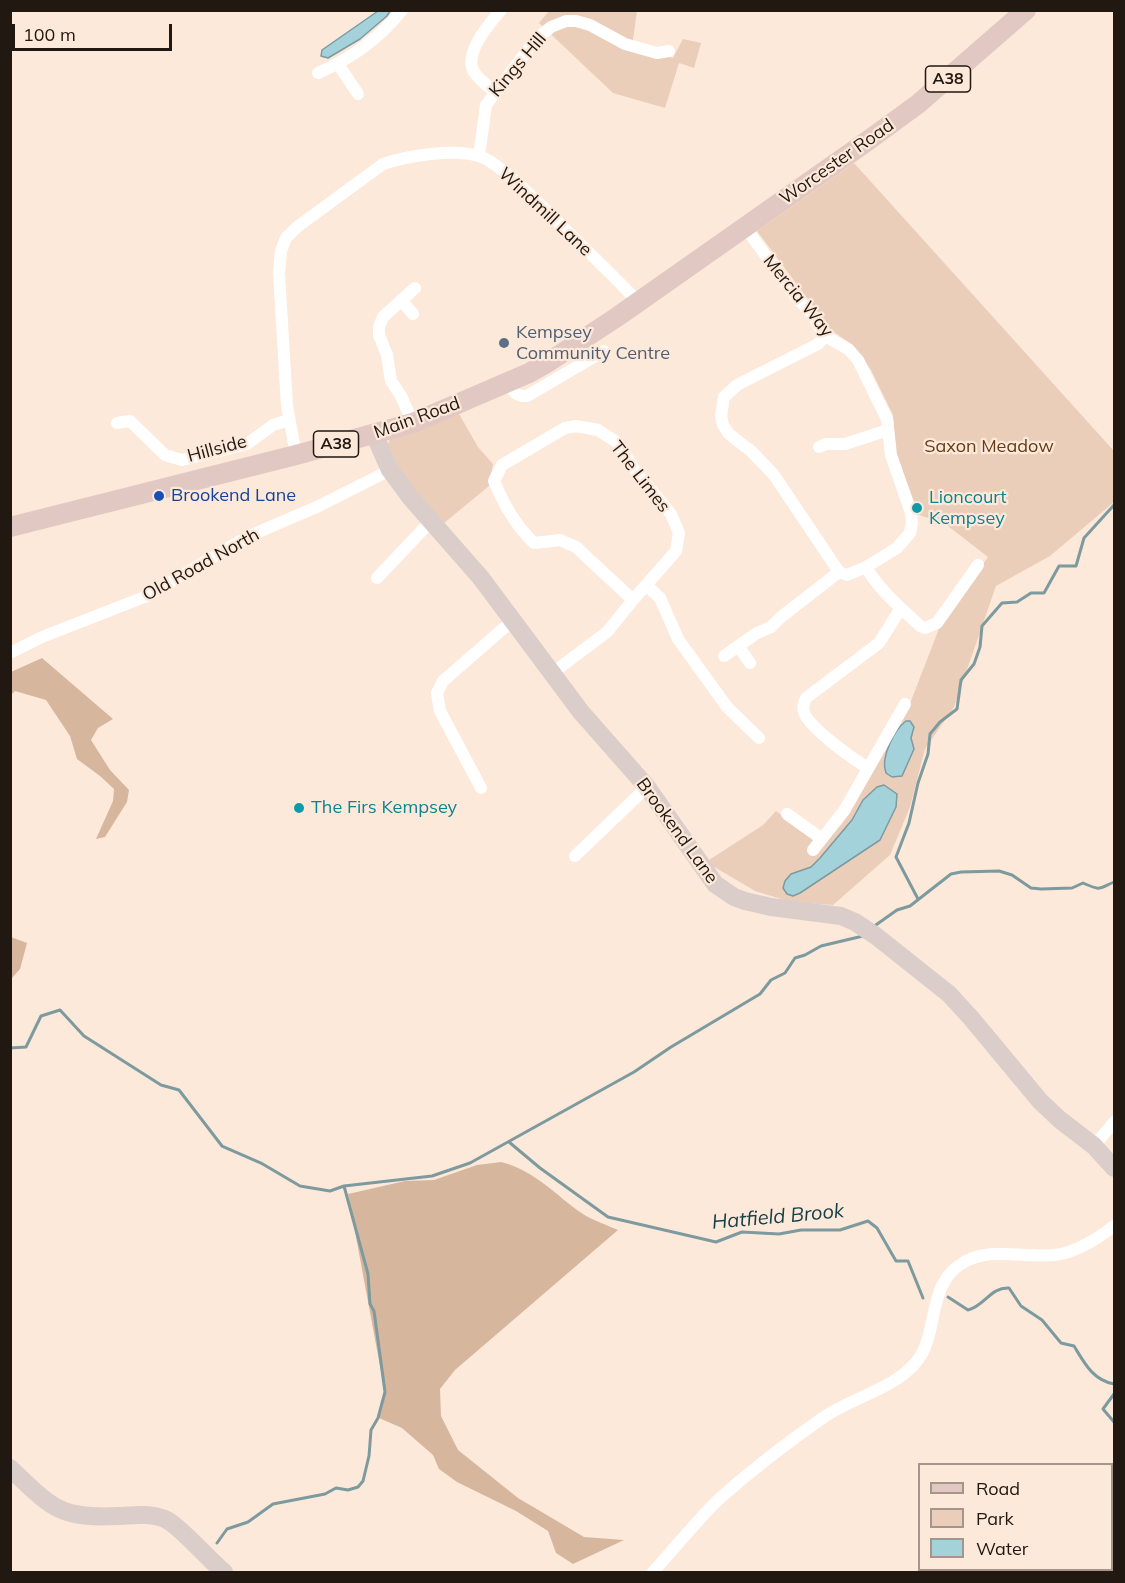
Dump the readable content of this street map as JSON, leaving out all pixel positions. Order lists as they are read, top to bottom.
{
  "streets": {
    "main road": ["A38", "Worcester Road", "Main Road"],
    "street": [
      "Kings Hill",
      "Windmill Lane",
      "Mercia Way",
      "Hillside",
      "The Limes",
      "Old Road North",
      "Brookend Lane"
    ]
  },
  "crossings": [
    ["Kings Hill", "Windmill Lane"],
    ["Worcester Road", "Windmill Lane"],
    ["Worcester Road", "Mercia Way"],
    ["Worcester Road", "Main Road"],
    ["Windmill Lane", "Main Road"],
    ["Windmill Lane", "Hillside"],
    ["Main Road", "Brookend Lane"],
    ["The Limes", "Brookend Lane"],
    ["Old Road North", "Brookend Lane"]
  ],
  "water": ["Hatfield Brook"],
  "parks": ["Saxon Meadow"],
  "places": [
    "Kempsey Community Centre",
    "Brookend Lane",
    "Lioncourt Kempsey",
    "The Firs Kempsey"
  ],
  "legend": ["Road", "Park", "Water"],
  "scale_bar": "100 m"
}
